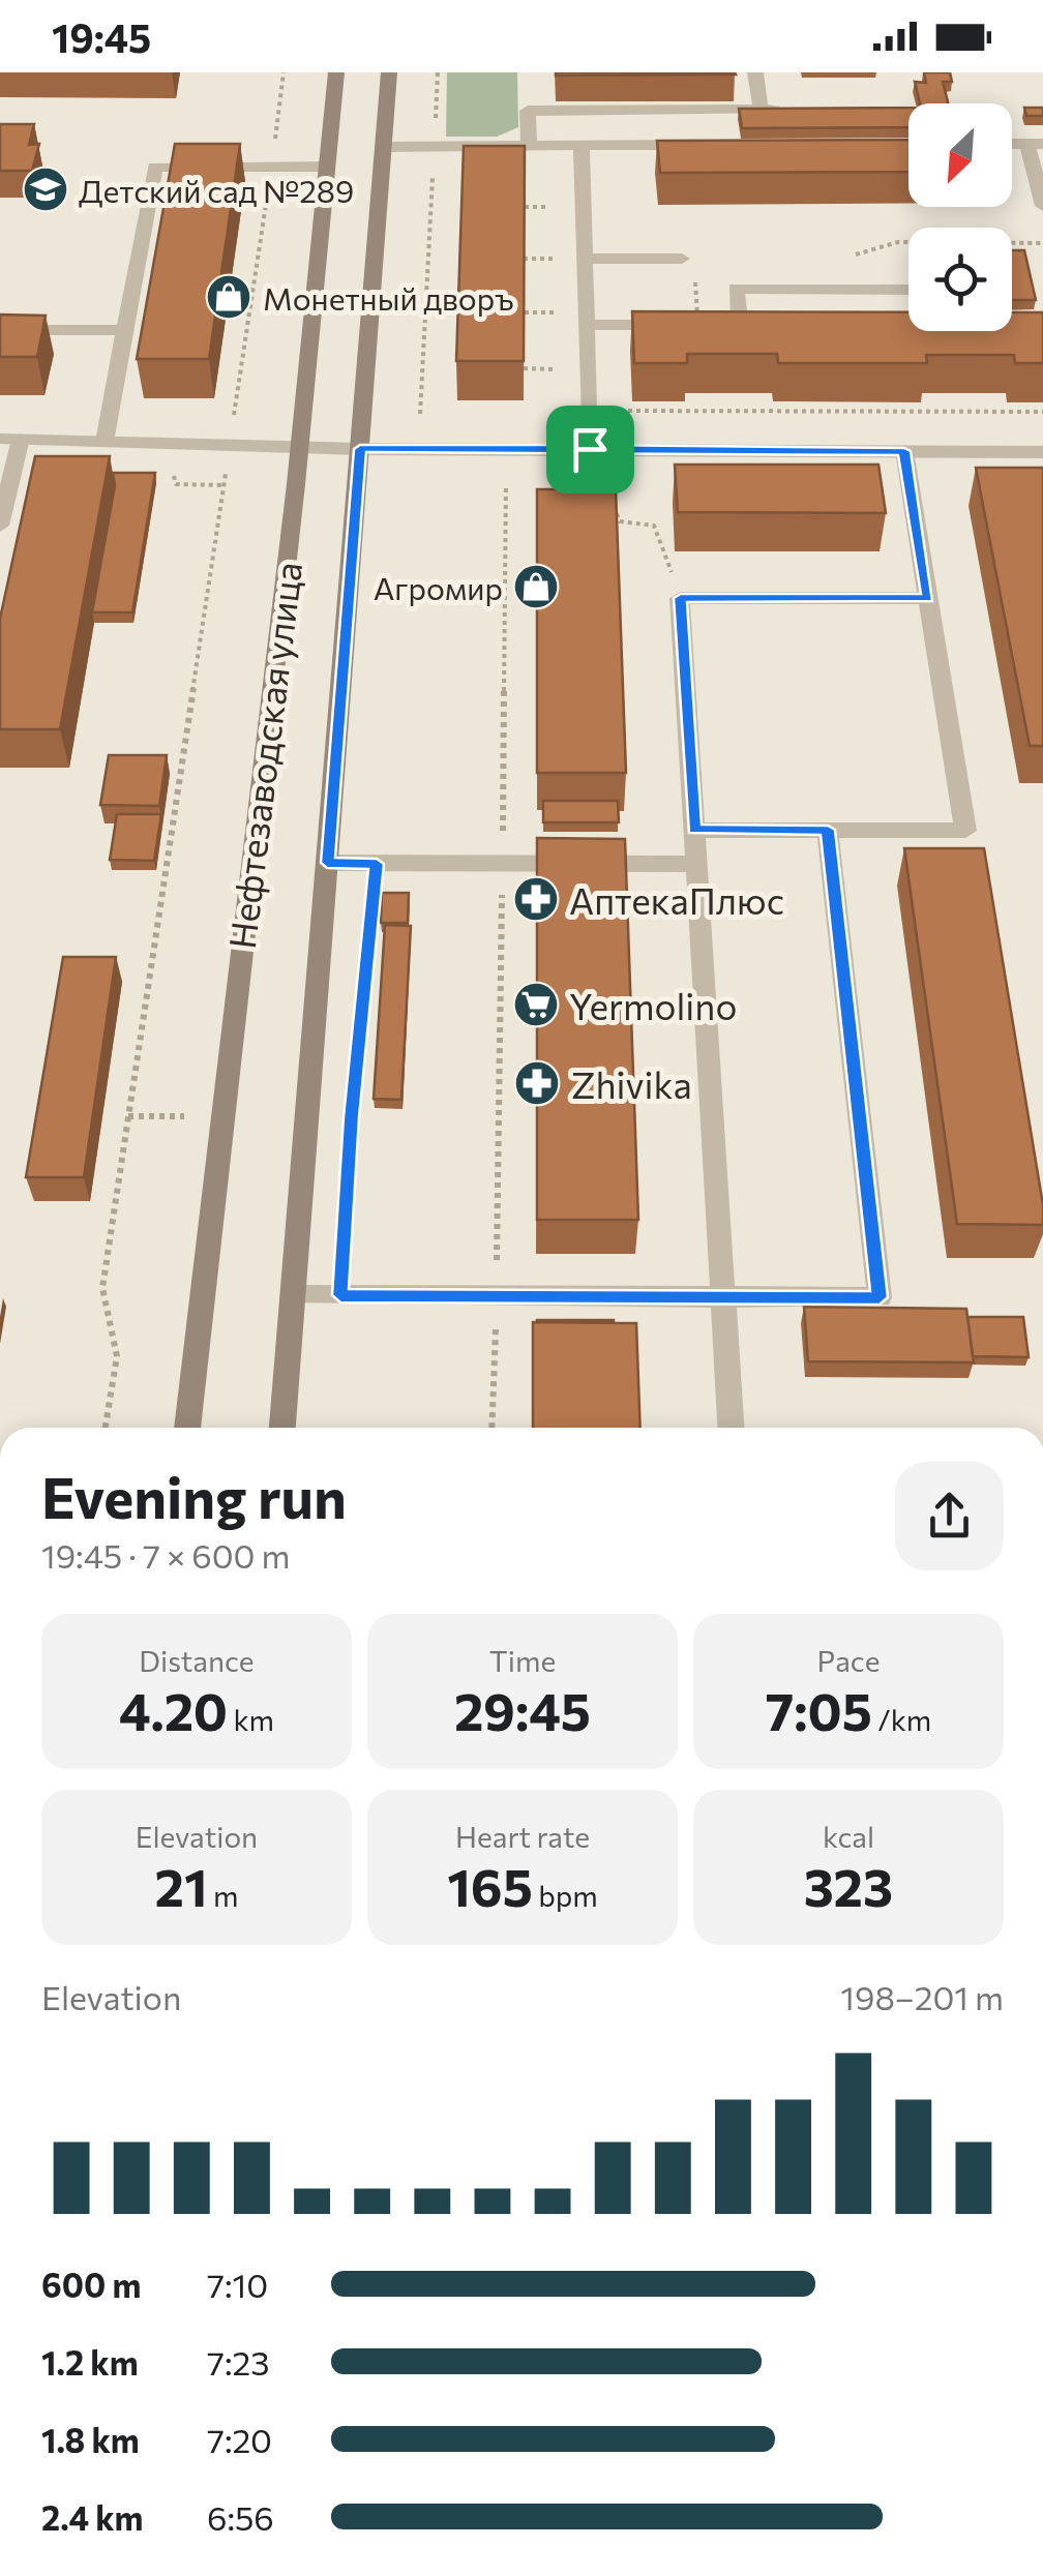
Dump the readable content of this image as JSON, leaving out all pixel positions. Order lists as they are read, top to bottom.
{
  "streets": {
    "main road": ["Нефтезаводская улица"]
  },
  "places": {
    "school or university": ["Детский сад №289"],
    "shop": ["Монетный дворъ", "Агромир"],
    "pharmacy": ["АптекаПлюс", "Zhivika"],
    "supermarket": ["Yermolino"]
  },
  "north": "bottom left",
  "page": {
    "status": "19:45",
    "heading": ["Evening run", "19:45 · 7 × 600 m"],
    "stats": [
      ["Distance", "4.20 km"],
      ["Time", "29:45"],
      ["Pace", "7:05 /km"],
      ["Elevation", "21 m"],
      ["Heart rate", "165 bpm"],
      ["kcal", "323"]
    ],
    "chart": ["Elevation", "198–201 m"],
    "list": [
      {
        "name": "600 m",
        "note": "7:10"
      },
      {
        "name": "1.2 km",
        "note": "7:23"
      },
      {
        "name": "1.8 km",
        "note": "7:20"
      },
      {
        "name": "2.4 km",
        "note": "6:56"
      }
    ]
  }
}
